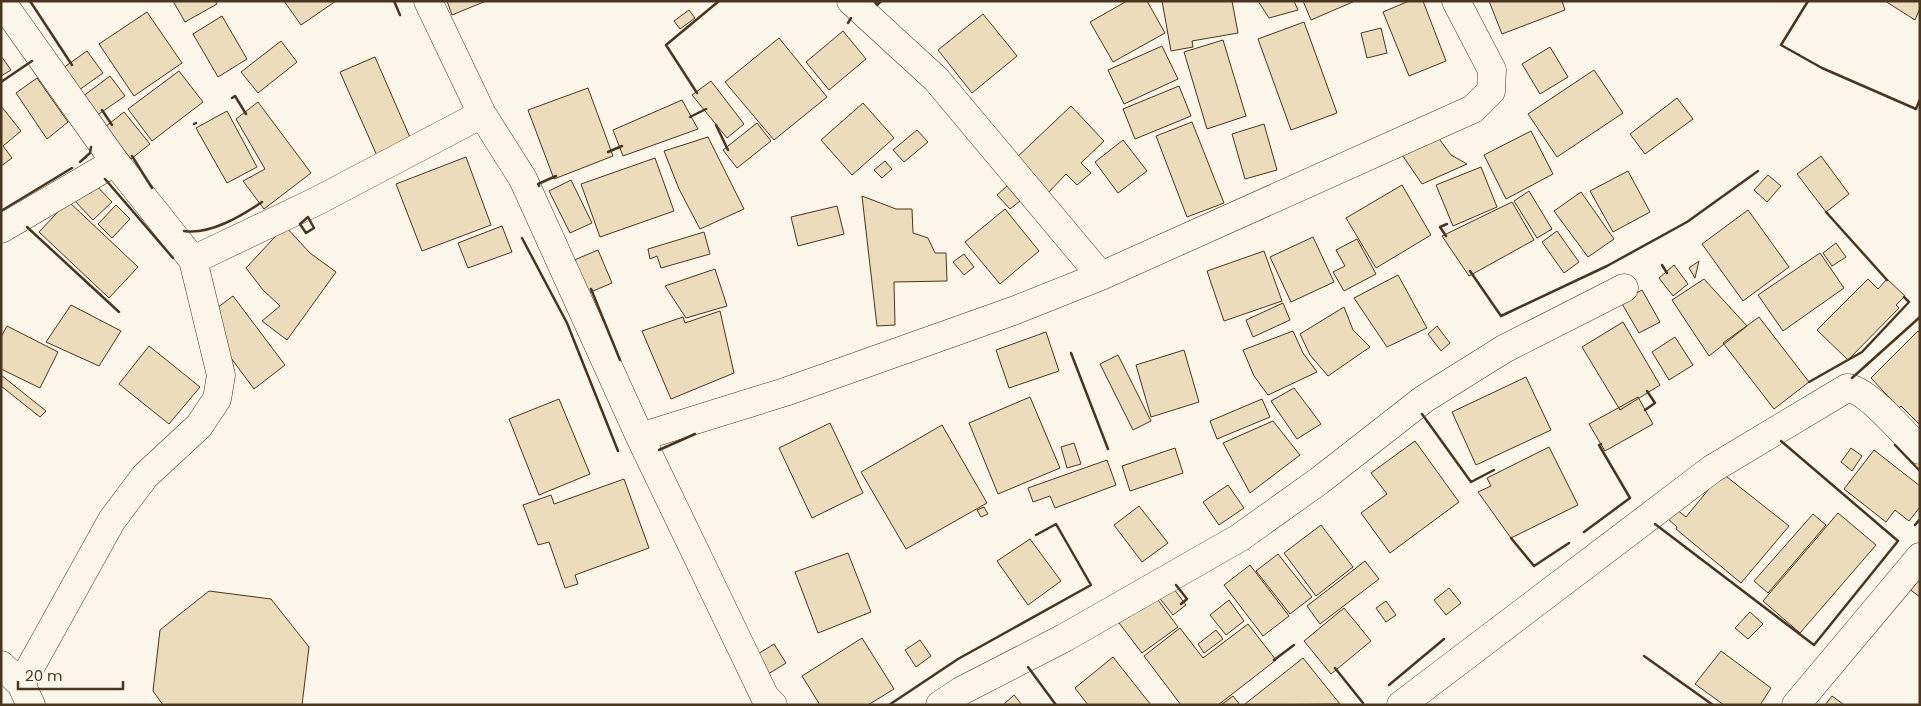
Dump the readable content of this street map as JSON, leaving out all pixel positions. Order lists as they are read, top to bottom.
{
  "scale_bar": "20 m"
}
